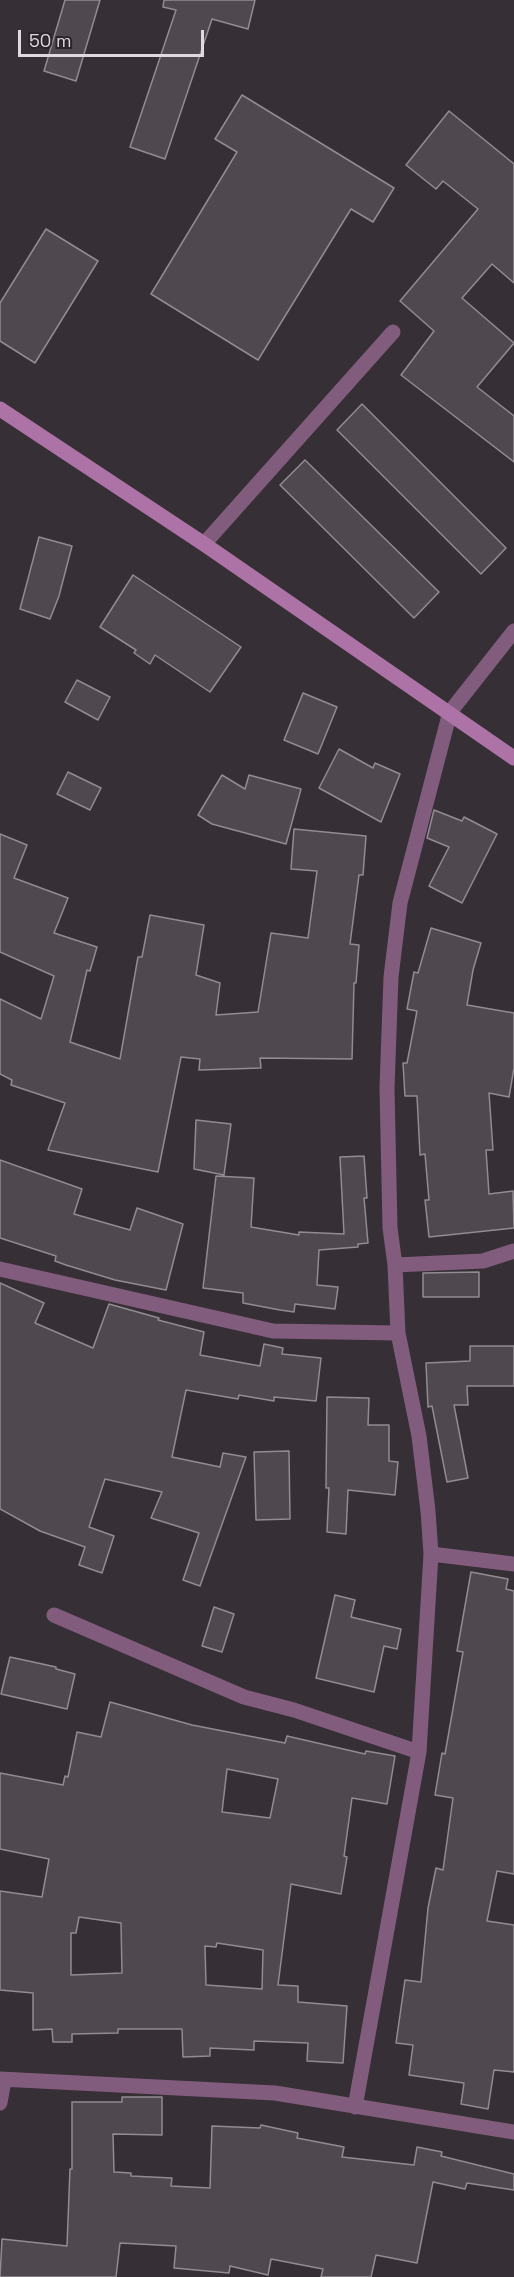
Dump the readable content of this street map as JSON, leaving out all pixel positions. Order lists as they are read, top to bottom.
{
  "scale_bar": "50 m"
}
